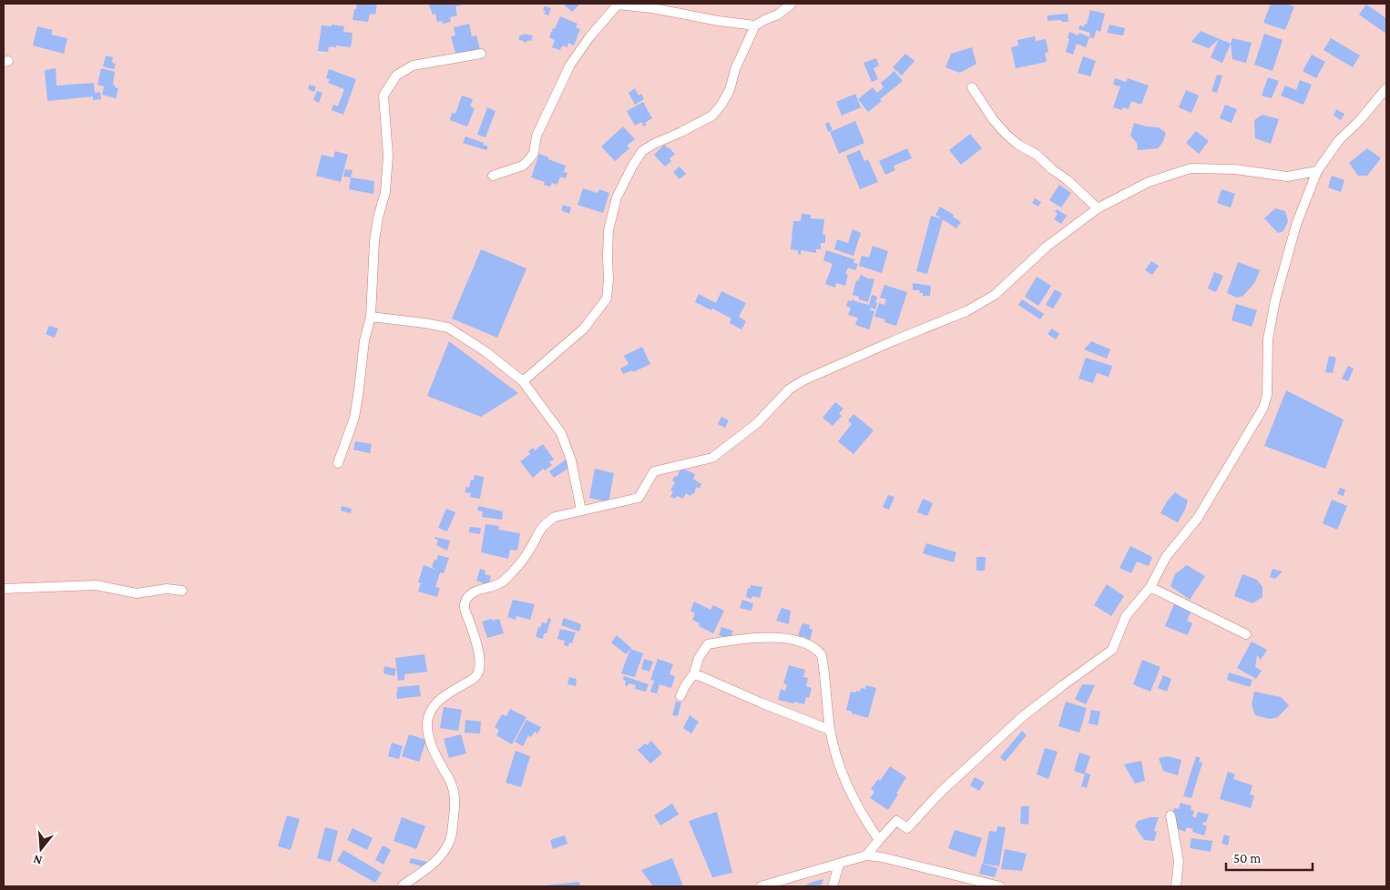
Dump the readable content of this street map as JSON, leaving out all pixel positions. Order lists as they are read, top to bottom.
{
  "scale_bar": "50 m",
  "north": "bottom"
}
